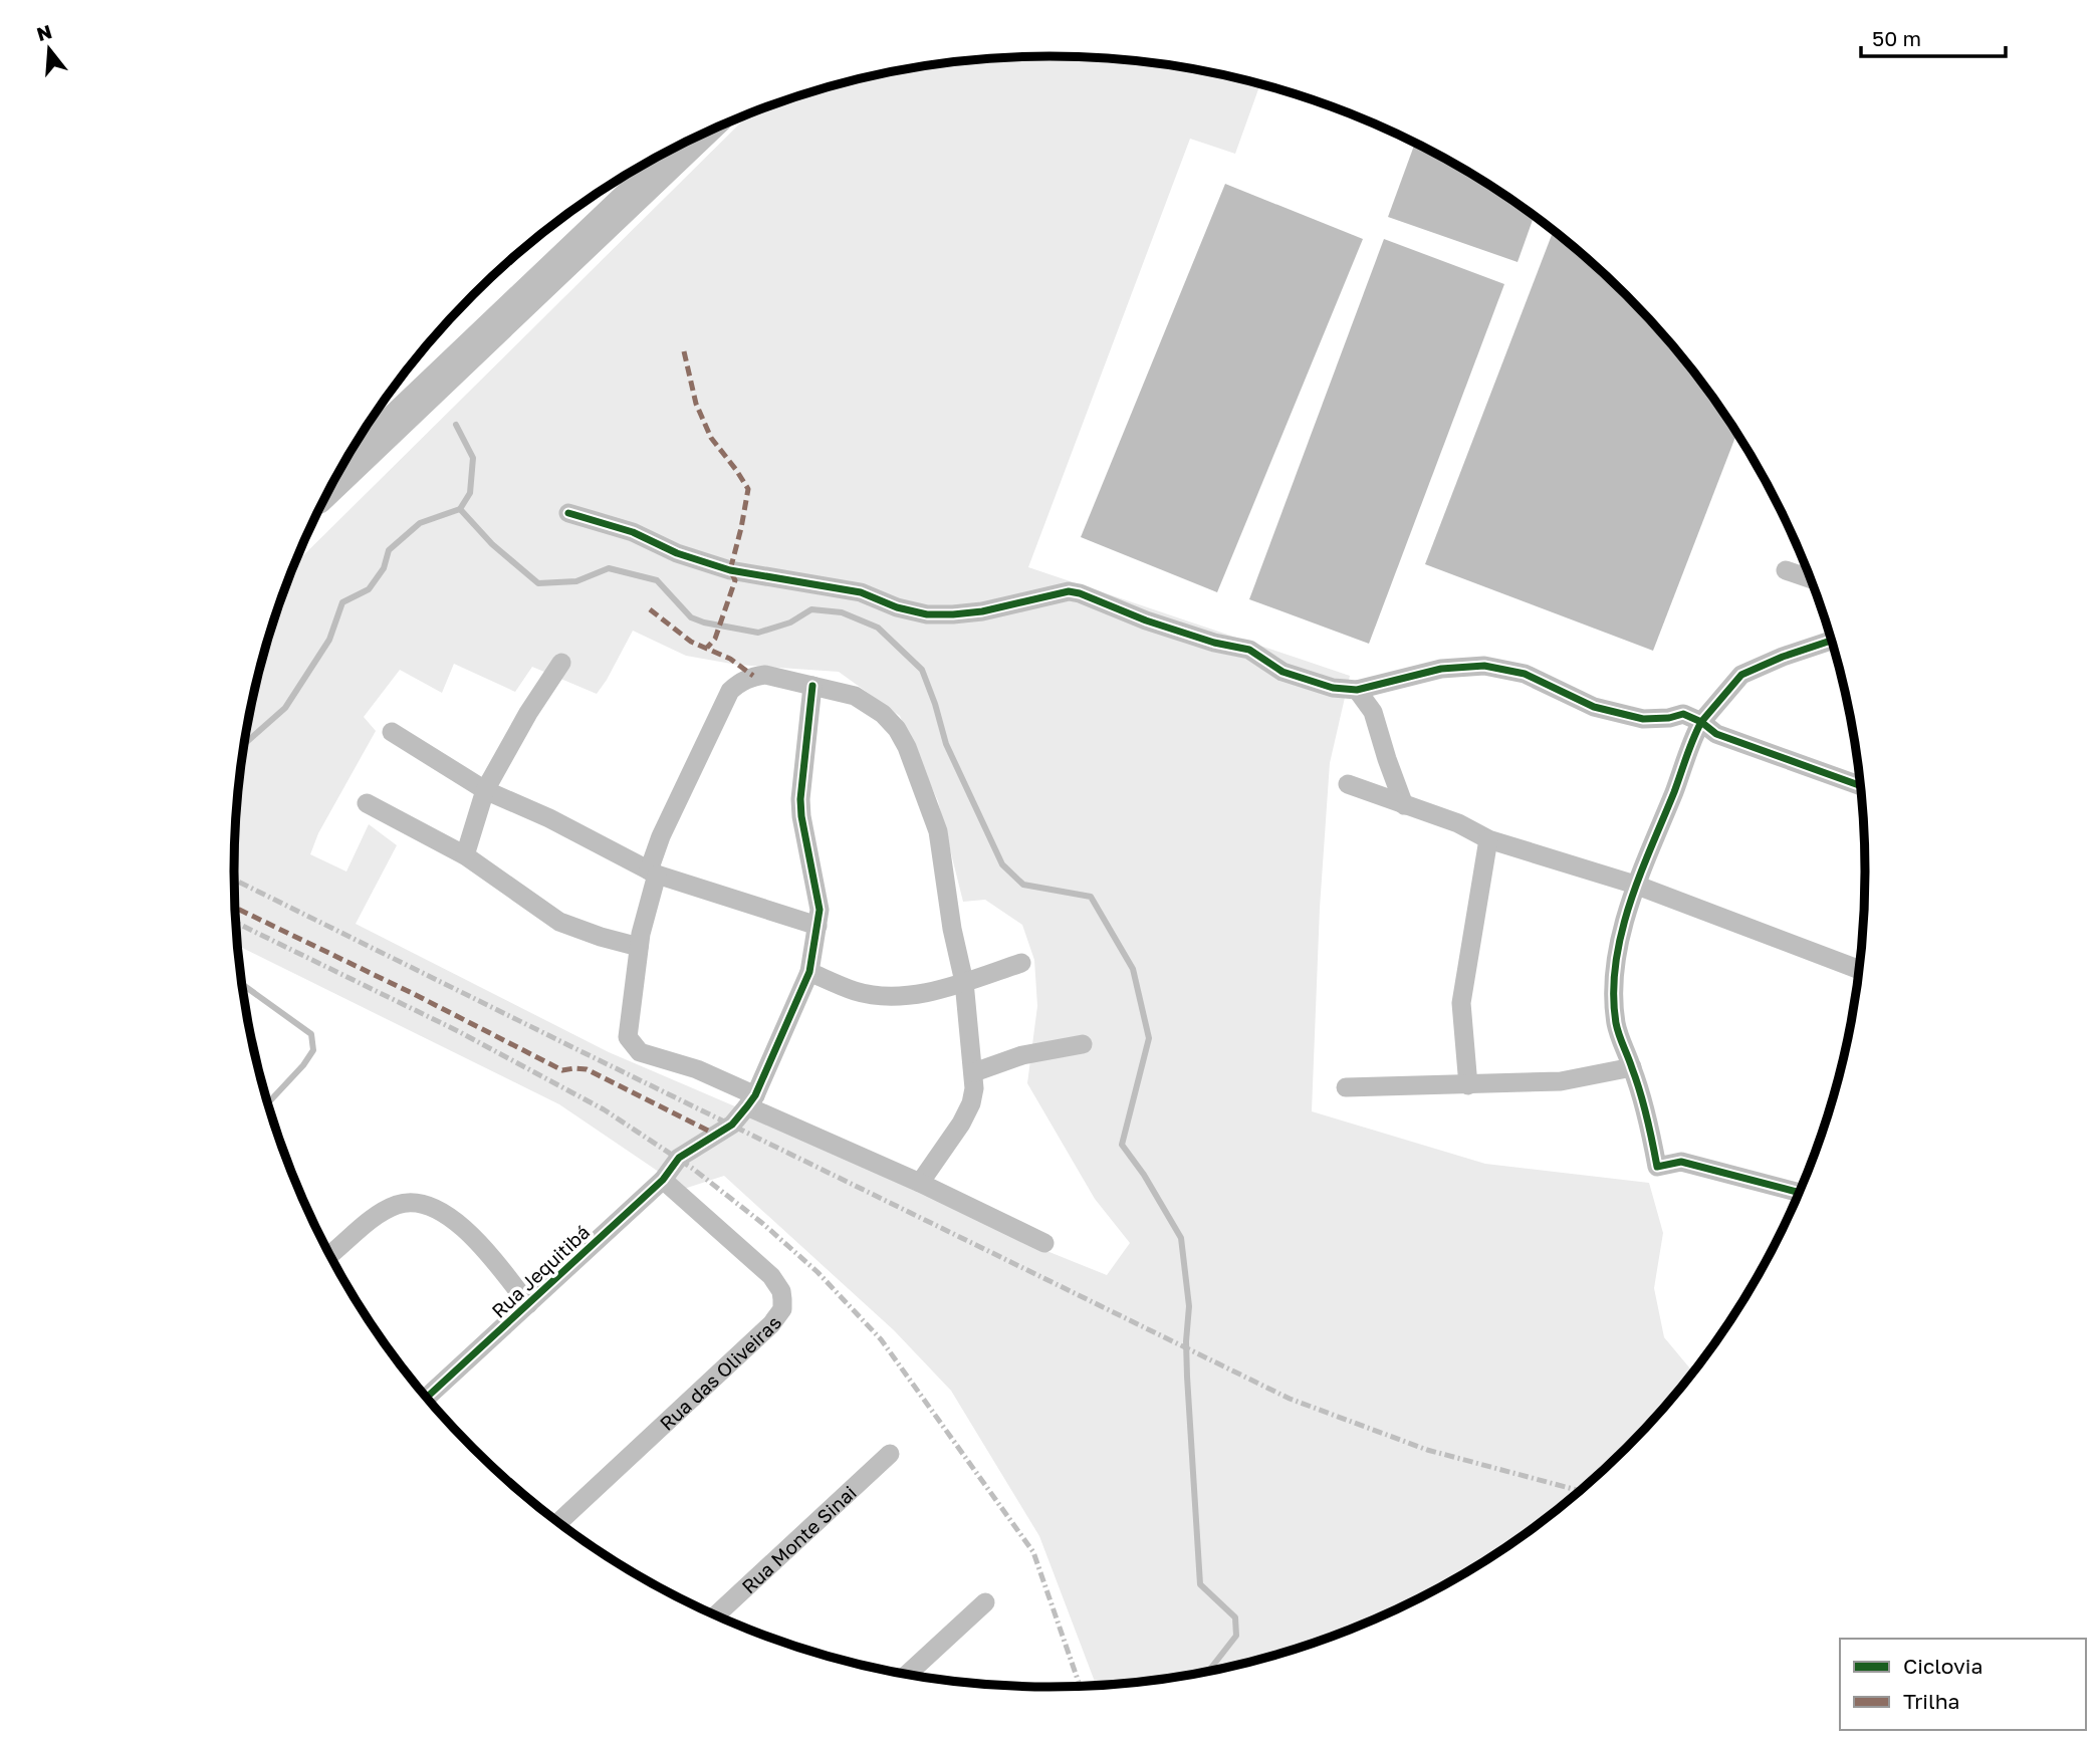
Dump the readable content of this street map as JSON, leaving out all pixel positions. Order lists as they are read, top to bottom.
{
  "streets": {
    "street": ["Rua Jequitibá", "Rua das Oliveiras", "Rua Monte Sinai"]
  },
  "crossings": [
    ["Rua Jequitibá", "Rua das Oliveiras"]
  ],
  "legend": ["Ciclovia", "Trilha"],
  "scale_bar": "50 m",
  "north": "top"
}
